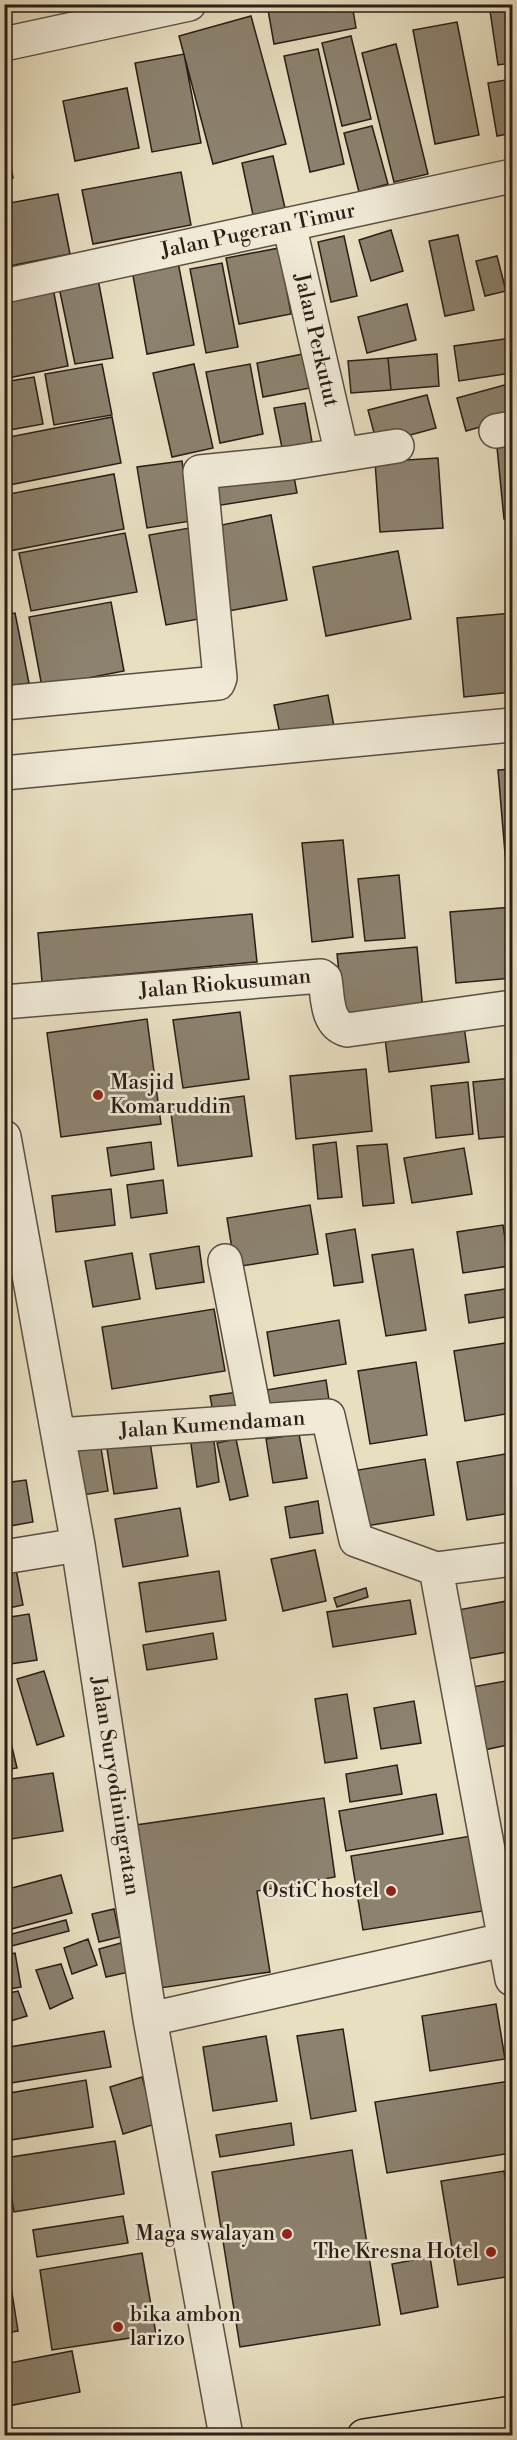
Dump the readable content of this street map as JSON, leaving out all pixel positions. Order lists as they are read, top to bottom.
{
  "streets": {
    "street": [
      "Jalan Pugeran Timur",
      "Jalan Perkutut",
      "Jalan Riokusuman",
      "Jalan Kumendaman",
      "Jalan Suryodiningratan"
    ]
  },
  "crossings": [
    ["Jalan Pugeran Timur", "Jalan Perkutut"],
    ["Jalan Kumendaman", "Jalan Suryodiningratan"]
  ],
  "places": [
    "Masjid Komaruddin",
    "OstiC hostel",
    "Maga swalayan",
    "The Kresna Hotel",
    "bika ambon larizo"
  ]
}
